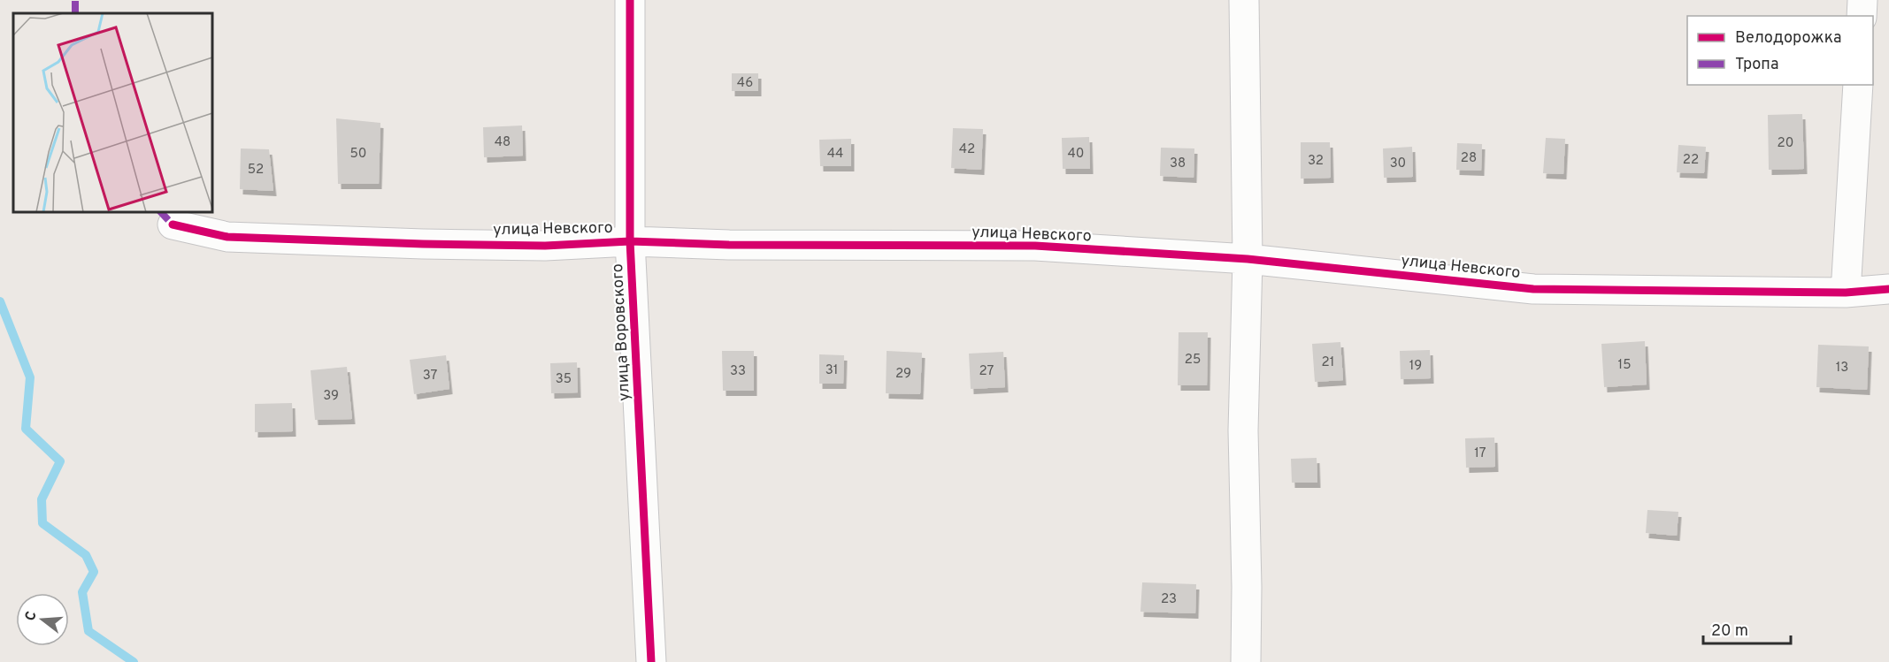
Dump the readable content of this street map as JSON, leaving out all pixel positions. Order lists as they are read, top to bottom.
{
  "streets": {
    "street": ["улица Невского", "улица Воровского"]
  },
  "crossings": [
    ["улица Невского", "улица Воровского"]
  ],
  "house_numbers": [
    "46",
    "48",
    "20",
    "42",
    "50",
    "44",
    "40",
    "28",
    "22",
    "32",
    "38",
    "30",
    "52",
    "25",
    "21",
    "15",
    "19",
    "13",
    "31",
    "33",
    "27",
    "29",
    "37",
    "35",
    "39",
    "17",
    "23"
  ],
  "legend": ["Велодорожка", "Тропа"],
  "scale_bar": "20 m",
  "north": "left"
}
